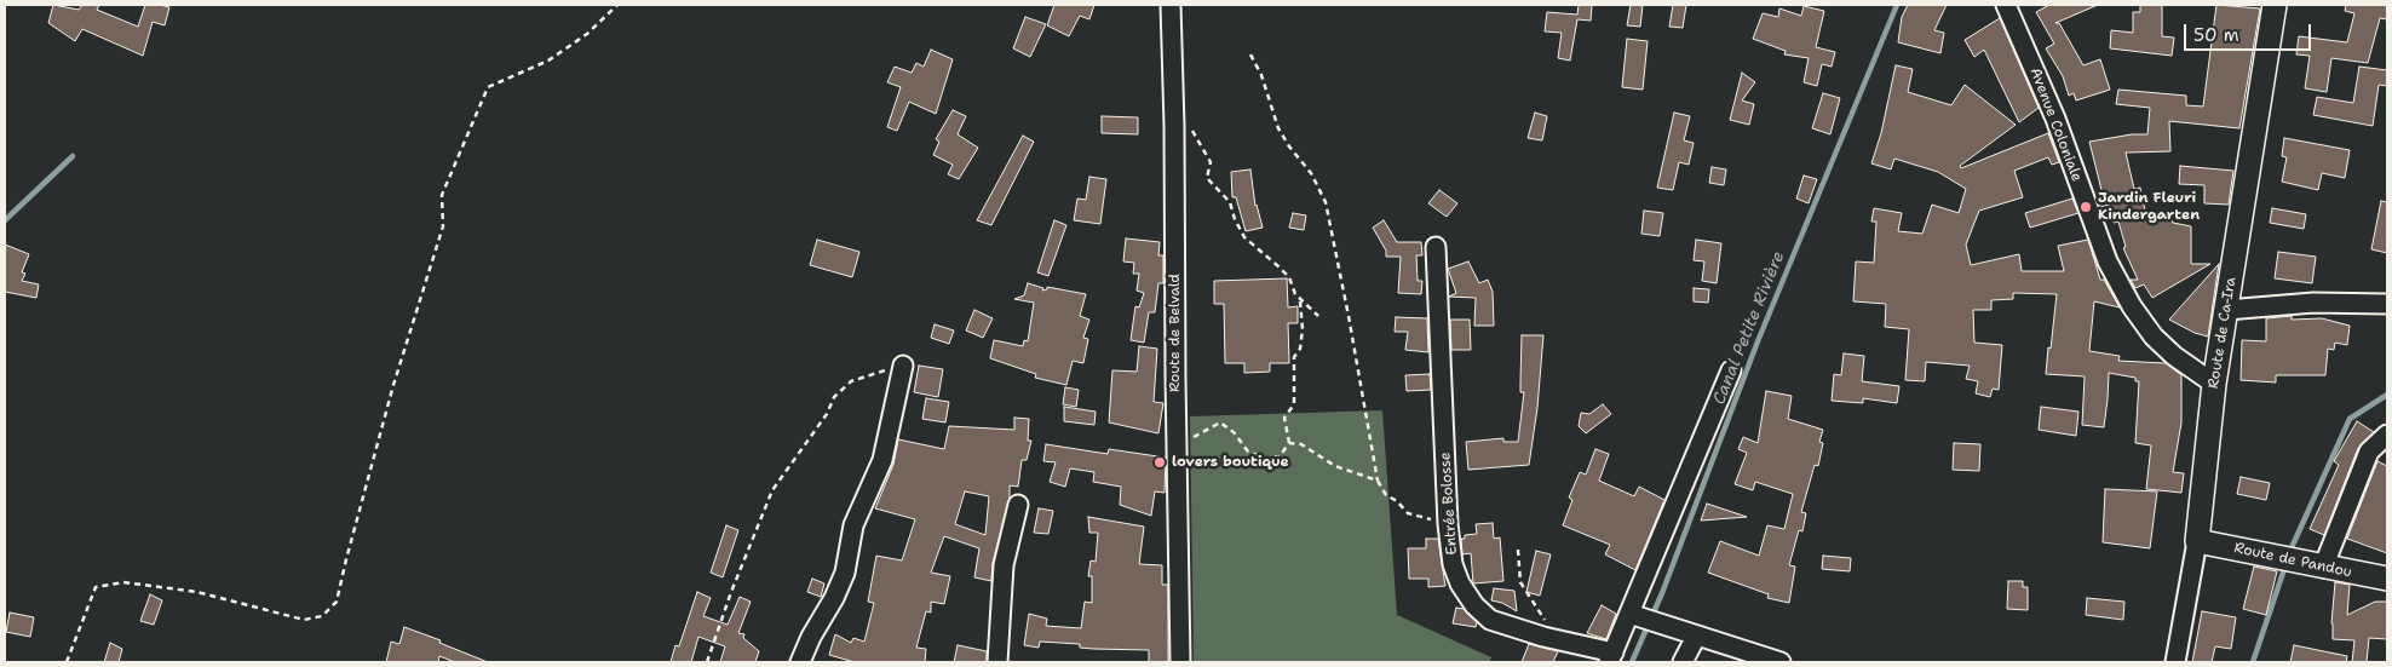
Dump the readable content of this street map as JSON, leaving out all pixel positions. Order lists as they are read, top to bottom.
{
  "streets": {
    "street": [
      "Avenue Coloniale",
      "Route de Belvald",
      "Route de Ca-Ira",
      "Entrée Bolosse",
      "Route de Pandou"
    ]
  },
  "crossings": [
    ["Avenue Coloniale", "Route de Ca-Ira"],
    ["Route de Ca-Ira", "Route de Pandou"]
  ],
  "water": ["Canal Petite Rivière"],
  "places": ["Jardin Fleuri Kindergarten", "lovers boutique"],
  "scale_bar": "50 m"
}
